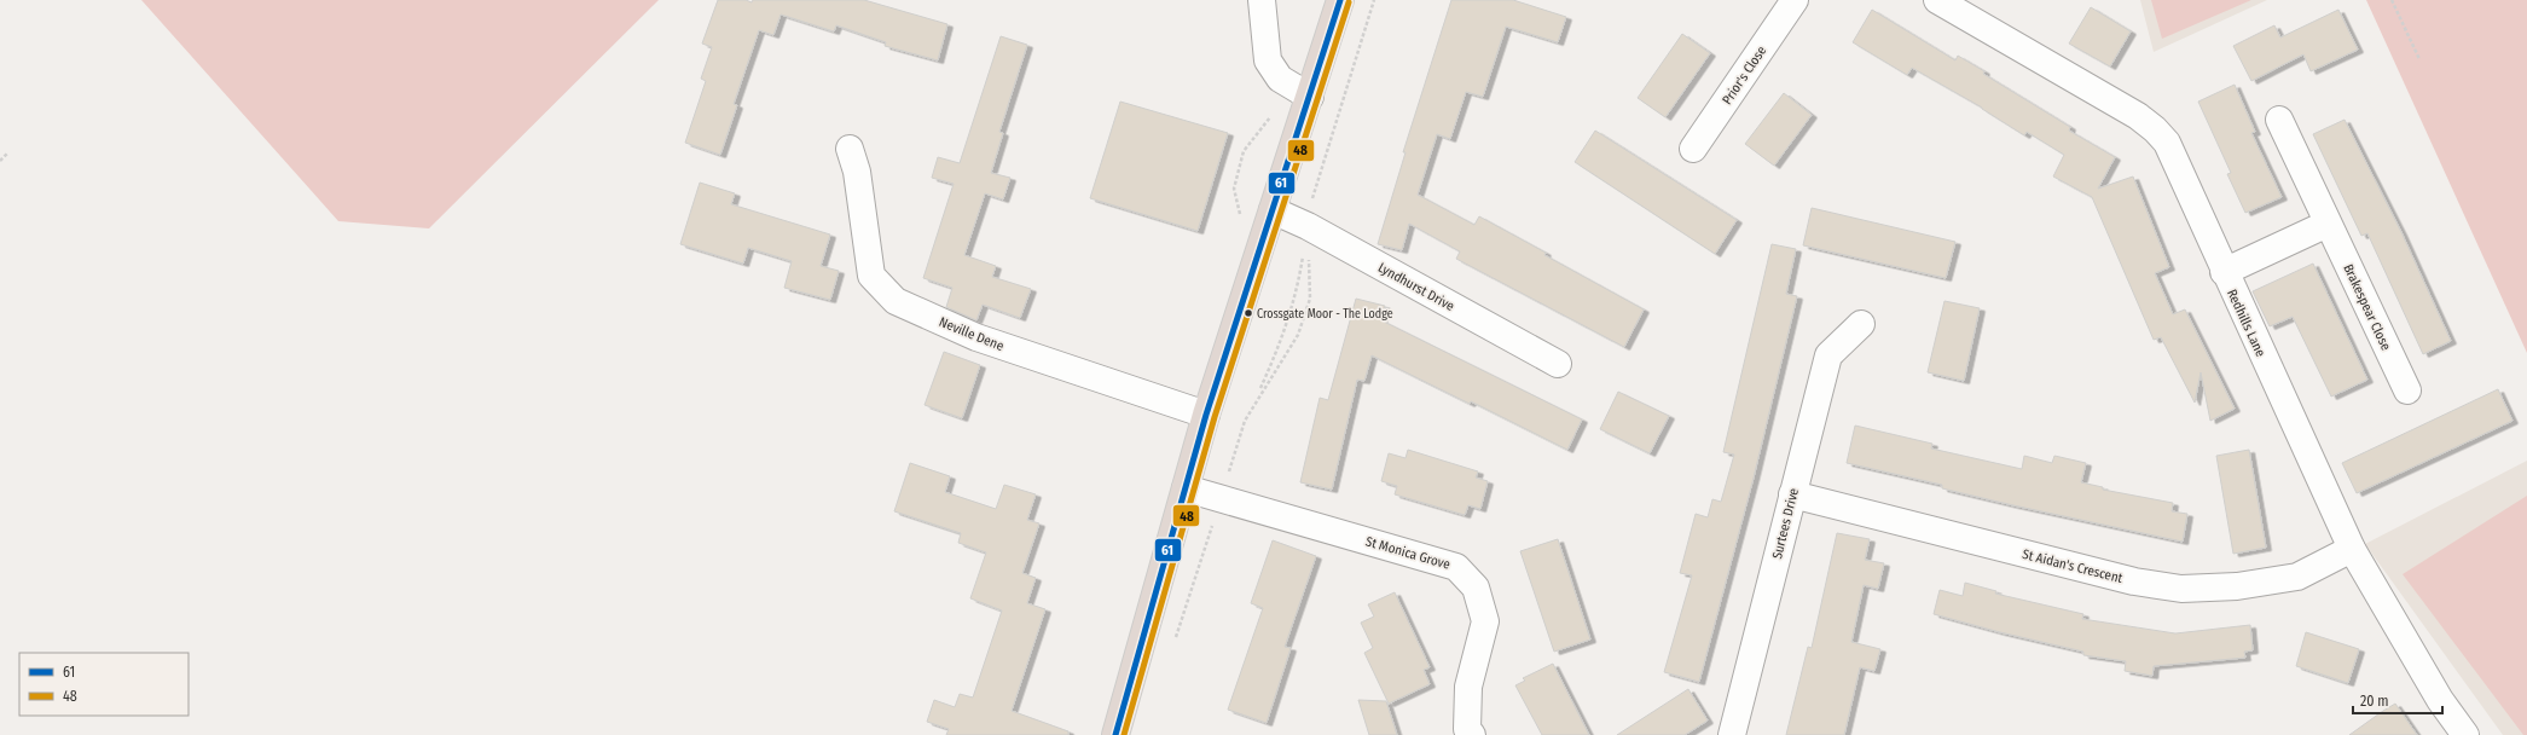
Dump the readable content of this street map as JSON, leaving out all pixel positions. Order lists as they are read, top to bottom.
{
  "streets": {
    "street": [
      "Prior's Close",
      "Lyndhurst Drive",
      "Brakespear Close",
      "Redhills Lane",
      "Neville Dene",
      "Surtees Drive",
      "St Monica Grove",
      "St Aidan's Crescent"
    ]
  },
  "crossings": [
    ["Redhills Lane", "St Aidan's Crescent"],
    ["Surtees Drive", "St Aidan's Crescent"]
  ],
  "places": ["Crossgate Moor - The Lodge"],
  "lines": ["transit line 61", "transit line 48"],
  "legend": ["61", "48"],
  "scale_bar": "20 m"
}
